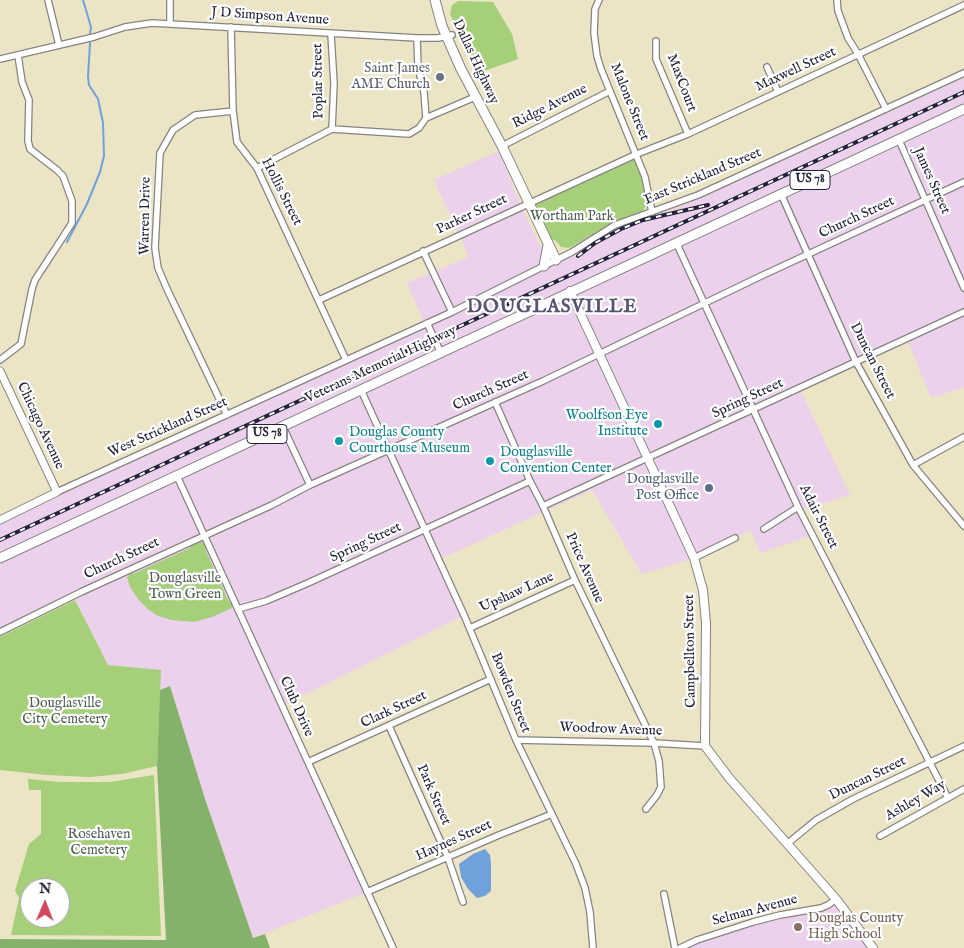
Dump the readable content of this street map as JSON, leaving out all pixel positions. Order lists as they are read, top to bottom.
{
  "streets": {
    "main road": [
      "Dallas Highway",
      "US 78",
      "Veterans Memorial Highway",
      "Campbellton Street"
    ],
    "street": [
      "J D Simpson Avenue",
      "Maxwell Street",
      "Poplar Street",
      "MaxCourt",
      "Malone Street",
      "Ridge Avenue",
      "East Strickland Street",
      "James Street",
      "Hollis Street",
      "Parker Street",
      "Warren Drive",
      "Church Street",
      "Duncan Street",
      "Spring Street",
      "Chicago Avenue",
      "West Strickland Street",
      "Adair Street",
      "Price Avenue",
      "Upshaw Lane",
      "Bowden Street",
      "Club Drive",
      "Clark Street",
      "Woodrow Avenue",
      "Park Street",
      "Ashley Way",
      "Haynes Street",
      "Selman Avenue"
    ]
  },
  "crossings": [
    ["J D Simpson Avenue", "Dallas Highway"],
    ["J D Simpson Avenue", "Poplar Street"],
    ["J D Simpson Avenue", "Hollis Street"],
    ["Dallas Highway", "Ridge Avenue"],
    ["Dallas Highway", "East Strickland Street"],
    ["Dallas Highway", "Parker Street"],
    ["Maxwell Street", "MaxCourt"],
    ["Maxwell Street", "Malone Street"],
    ["Maxwell Street", "Parker Street"],
    ["Malone Street", "Ridge Avenue"],
    ["Malone Street", "East Strickland Street"],
    ["Malone Street", "Parker Street"],
    ["East Strickland Street", "Hollis Street"],
    ["East Strickland Street", "West Strickland Street"],
    ["James Street", "Church Street"],
    ["James Street", "Veterans Memorial Highway"],
    ["Hollis Street", "Parker Street"],
    ["Hollis Street", "Warren Drive"],
    ["Hollis Street", "West Strickland Street"],
    ["Warren Drive", "West Strickland Street"],
    ["Church Street", "Duncan Street"],
    ["Church Street", "Adair Street"],
    ["Church Street", "Price Avenue"],
    ["Church Street", "Campbellton Street"],
    ["Church Street", "Bowden Street"],
    ["Church Street", "Club Drive"],
    ["Duncan Street", "Veterans Memorial Highway"],
    ["Duncan Street", "Spring Street"],
    ["Duncan Street", "Adair Street"],
    ["Veterans Memorial Highway", "Adair Street"],
    ["Veterans Memorial Highway", "Campbellton Street"],
    ["Veterans Memorial Highway", "Bowden Street"],
    ["Veterans Memorial Highway", "Club Drive"],
    ["Spring Street", "Adair Street"],
    ["Spring Street", "Price Avenue"],
    ["Spring Street", "Campbellton Street"],
    ["Spring Street", "Bowden Street"],
    ["Spring Street", "Club Drive"],
    ["Chicago Avenue", "West Strickland Street"],
    ["Adair Street", "Ashley Way"],
    ["Price Avenue", "Upshaw Lane"],
    ["Price Avenue", "Woodrow Avenue"],
    ["Upshaw Lane", "Bowden Street"],
    ["Campbellton Street", "Woodrow Avenue"],
    ["Bowden Street", "Clark Street"],
    ["Bowden Street", "Woodrow Avenue"],
    ["Bowden Street", "Haynes Street"],
    ["Club Drive", "Clark Street"],
    ["Club Drive", "Haynes Street"],
    ["Clark Street", "Park Street"],
    ["Park Street", "Haynes Street"]
  ],
  "districts": ["DOUGLASVILLE"],
  "parks": [
    "Wortham Park",
    "Douglasville Town Green",
    "Douglasville City Cemetery",
    "Rosehaven Cemetery"
  ],
  "places": [
    "Saint James AME Church",
    "Woolfson Eye Institute",
    "Douglas County Courthouse Museum",
    "Douglasville Convention Center",
    "Douglasville Post Office",
    "Douglas County High School"
  ],
  "north": "top"
}
